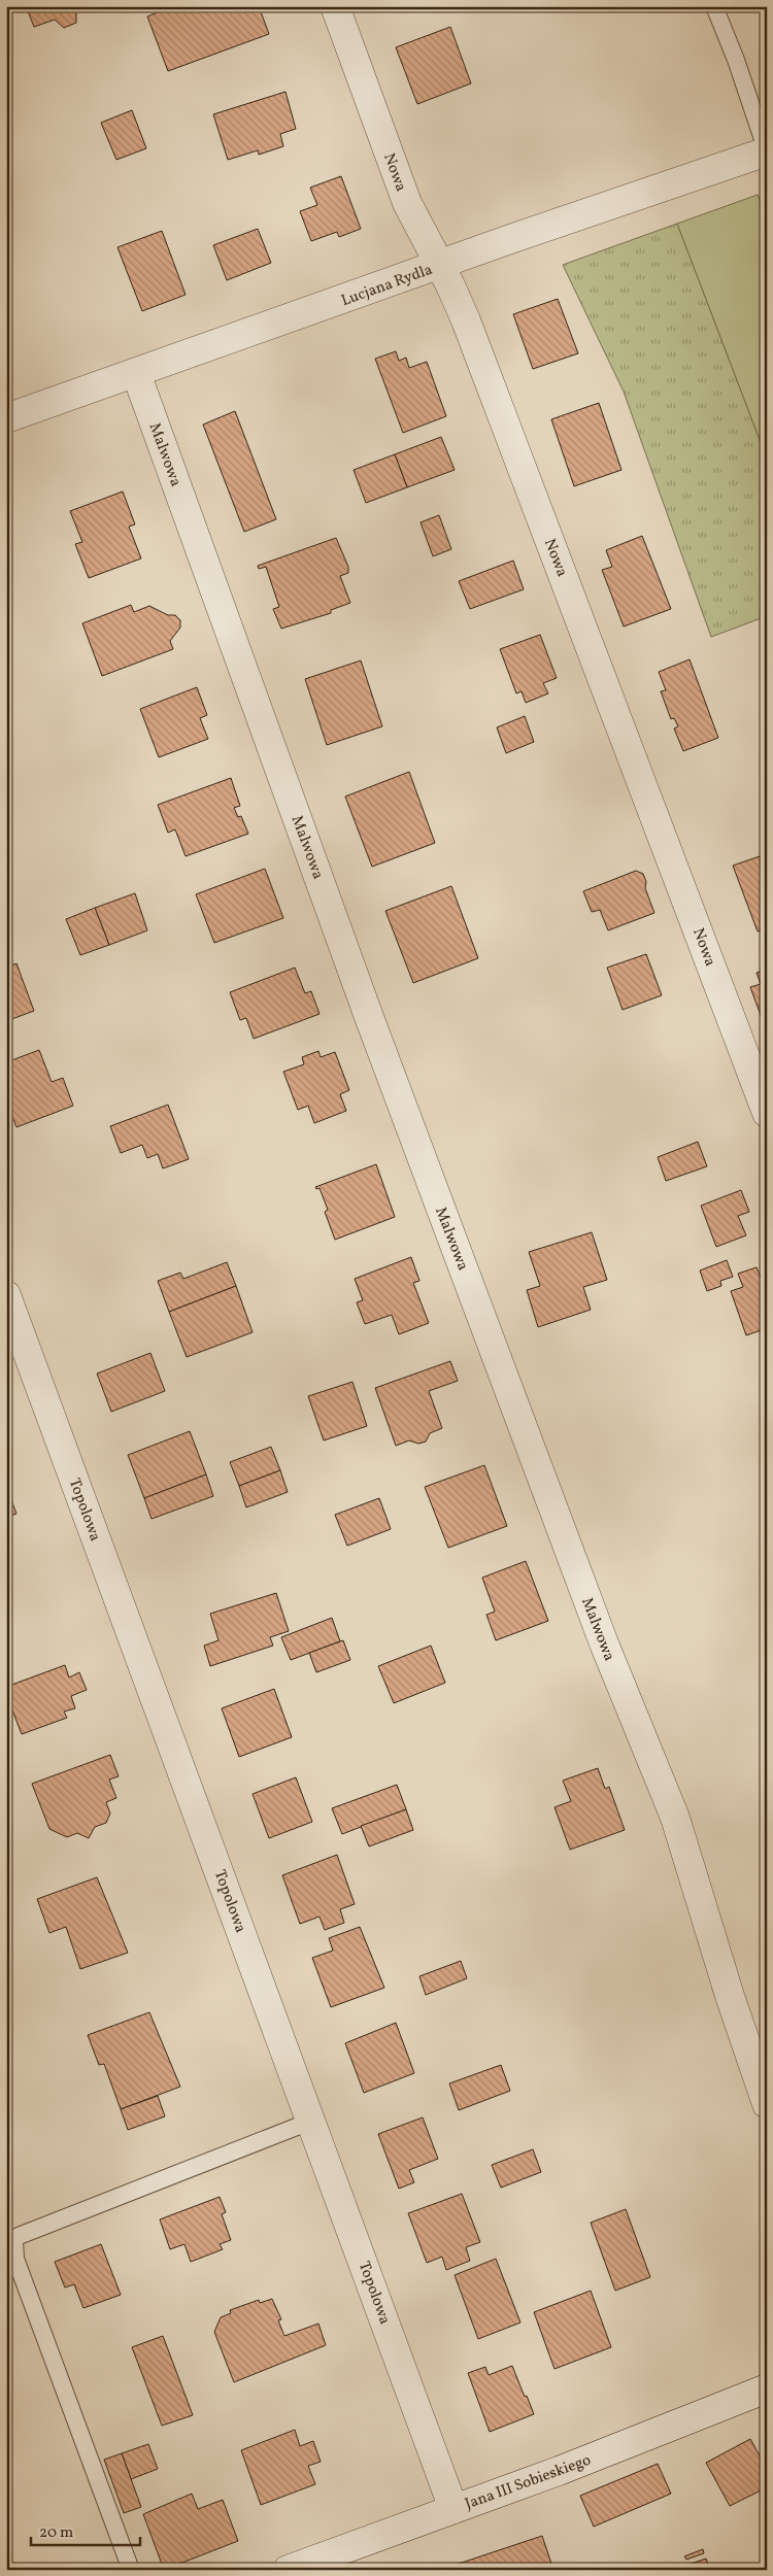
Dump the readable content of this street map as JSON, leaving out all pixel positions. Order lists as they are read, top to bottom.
{
  "streets": {
    "street": [
      "Nowa",
      "Lucjana Rydla",
      "Malwowa",
      "Topolowa",
      "Jana III Sobieskiego"
    ]
  },
  "crossings": [
    ["Nowa", "Lucjana Rydla"],
    ["Lucjana Rydla", "Malwowa"],
    ["Topolowa", "Jana III Sobieskiego"]
  ],
  "scale_bar": "20 m"
}
